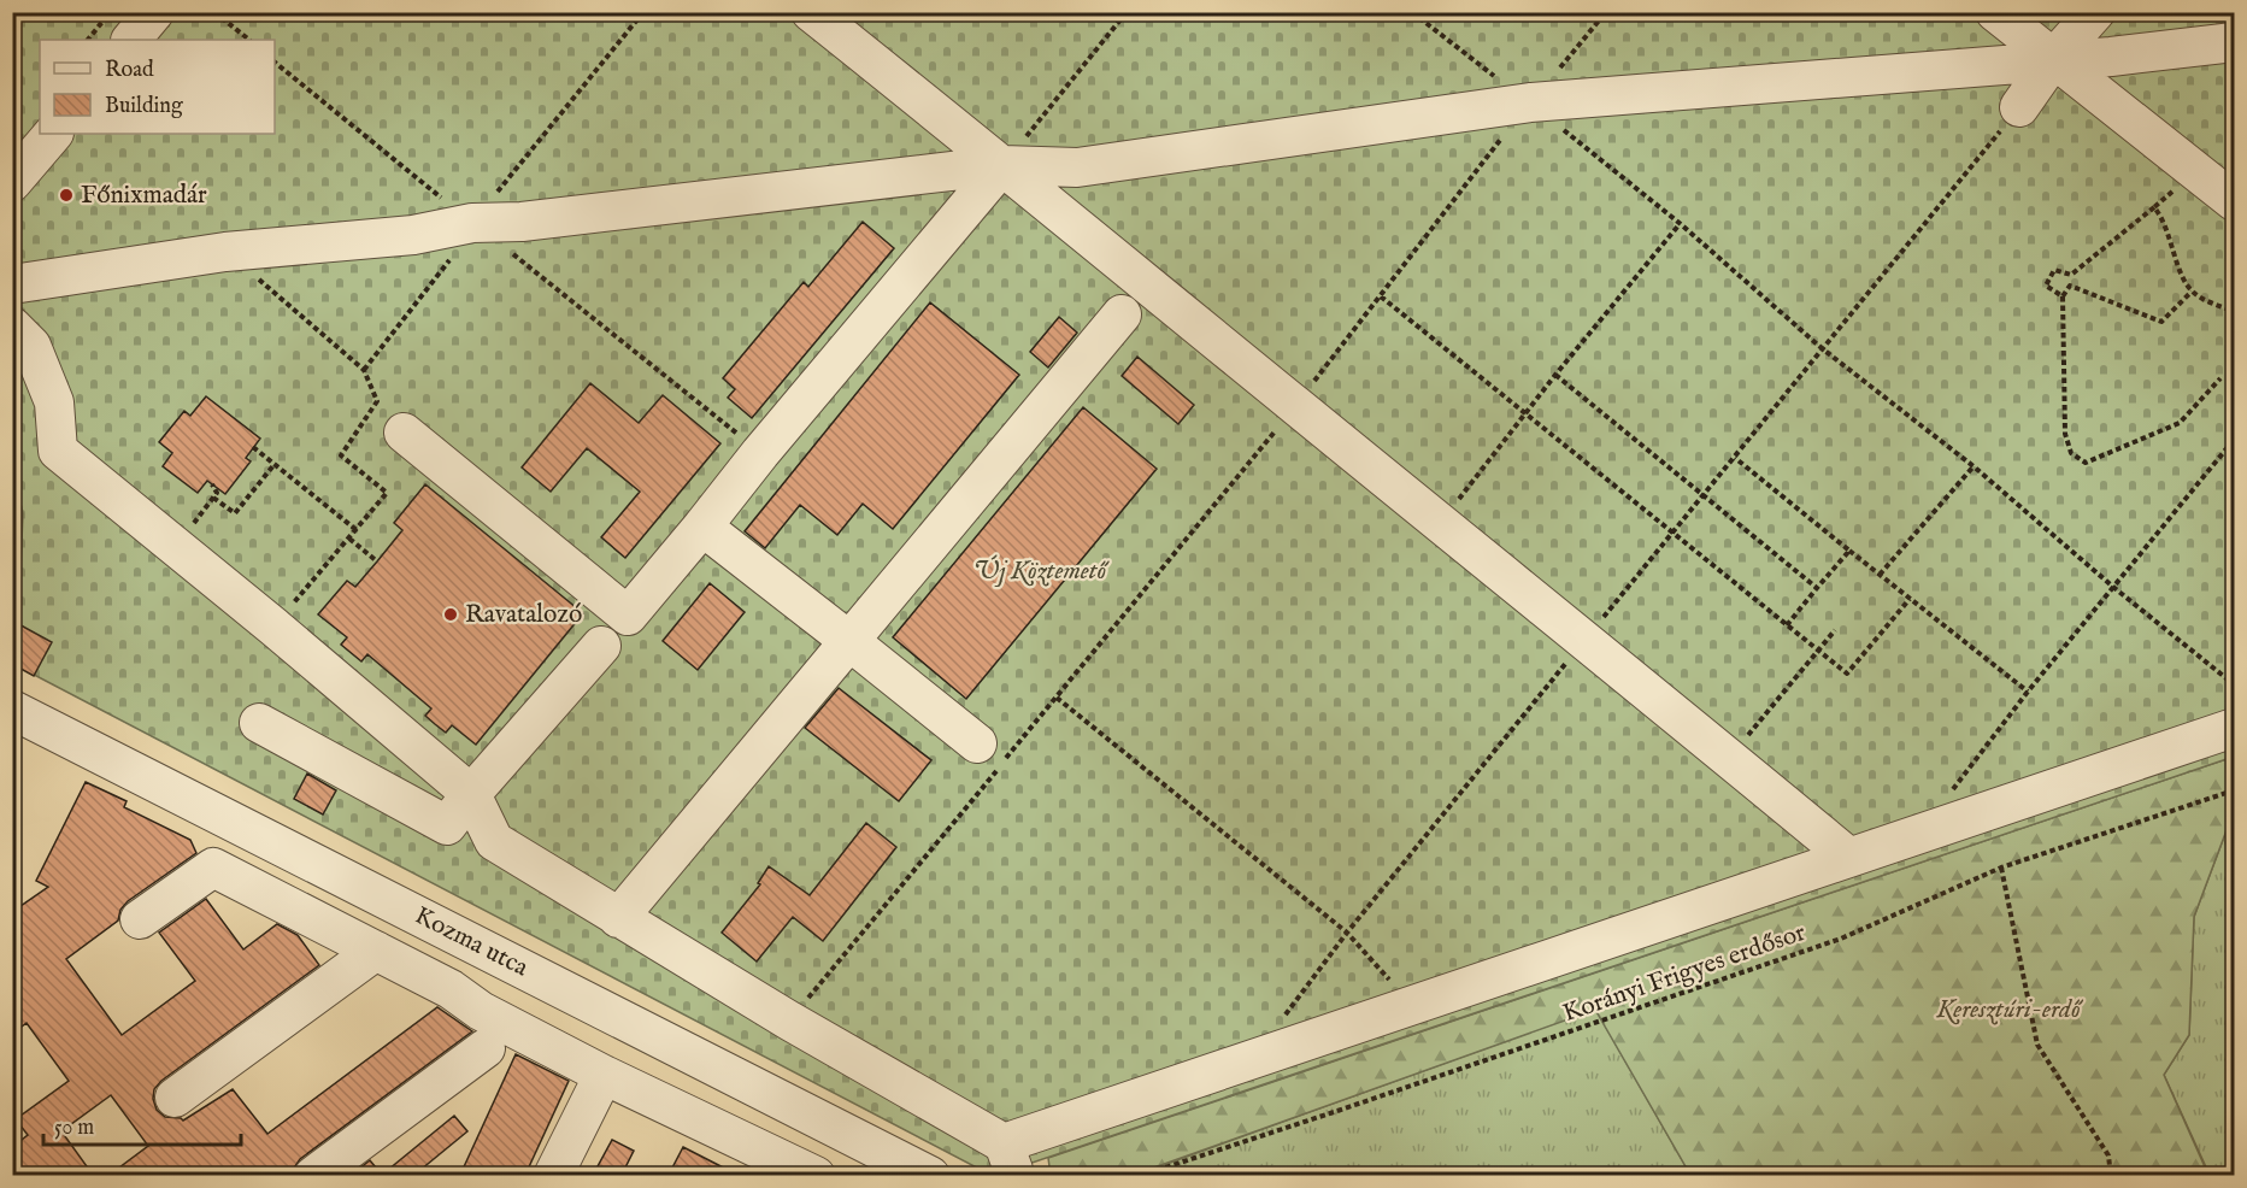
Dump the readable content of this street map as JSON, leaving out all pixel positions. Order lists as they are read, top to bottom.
{
  "streets": {
    "street": ["Kozma utca"],
    "path": ["Korányi Frigyes erdősor"]
  },
  "parks": ["Új Köztemető", "Keresztúri-erdő"],
  "places": ["Főnixmadár", "Ravatalozó"],
  "legend": ["Road", "Building"],
  "scale_bar": "50 m"
}
